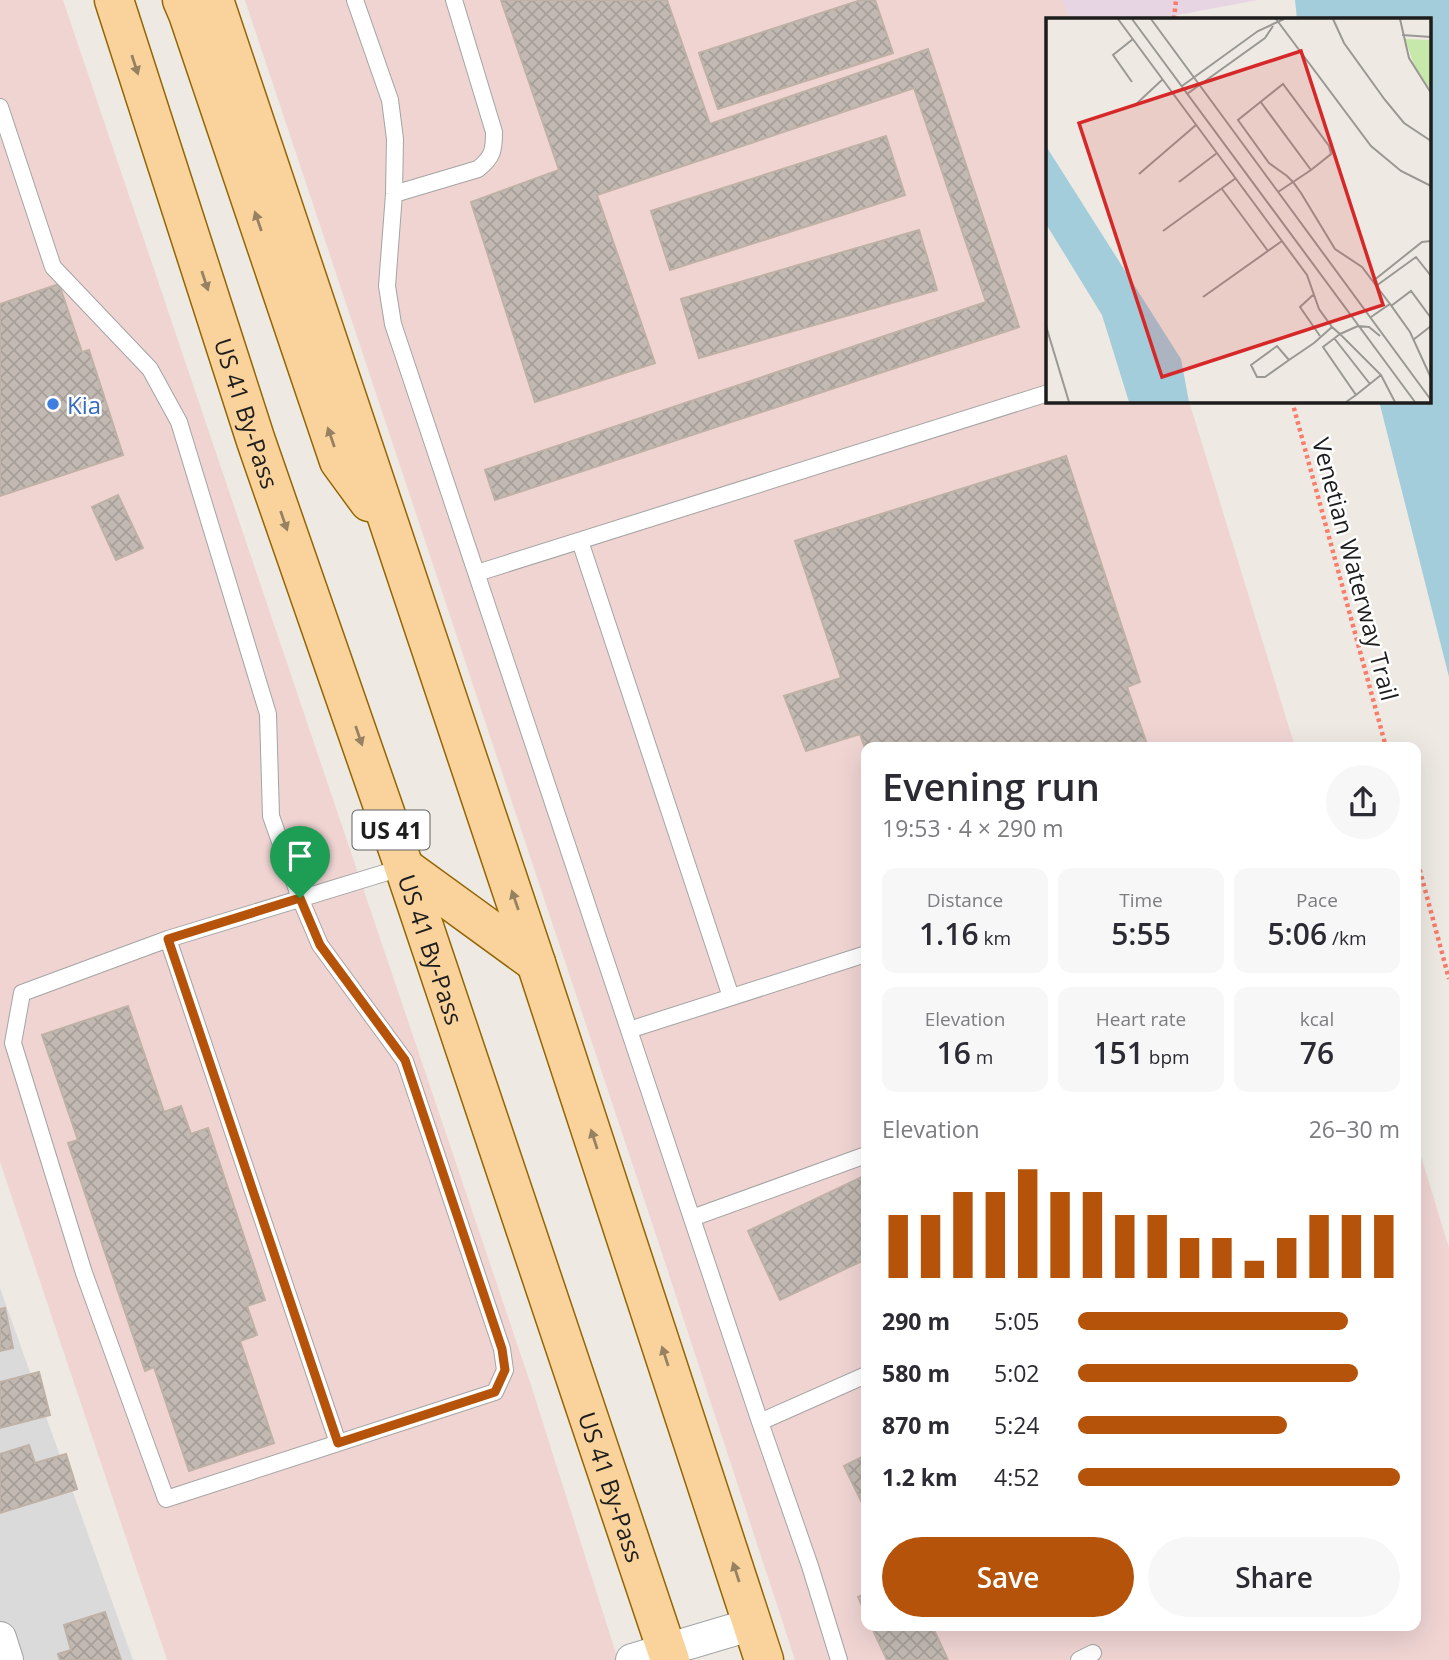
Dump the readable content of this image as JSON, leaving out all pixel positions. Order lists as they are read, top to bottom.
{
  "streets": {
    "main road": ["US 41 By-Pass", "US 41"],
    "path": ["Venetian Waterway Trail"]
  },
  "places": ["Kia"],
  "page": {
    "heading": ["Evening run", "19:53 · 4 × 290 m"],
    "stats": [
      ["Distance", "1.16 km"],
      ["Time", "5:55"],
      ["Pace", "5:06 /km"],
      ["Elevation", "16 m"],
      ["Heart rate", "151 bpm"],
      ["kcal", "76"]
    ],
    "chart": ["Elevation", "26–30 m"],
    "list": [
      {
        "name": "290 m",
        "note": "5:05"
      },
      {
        "name": "580 m",
        "note": "5:02"
      },
      {
        "name": "870 m",
        "note": "5:24"
      },
      {
        "name": "1.2 km",
        "note": "4:52"
      }
    ],
    "buttons": ["Save", "Share"]
  }
}
